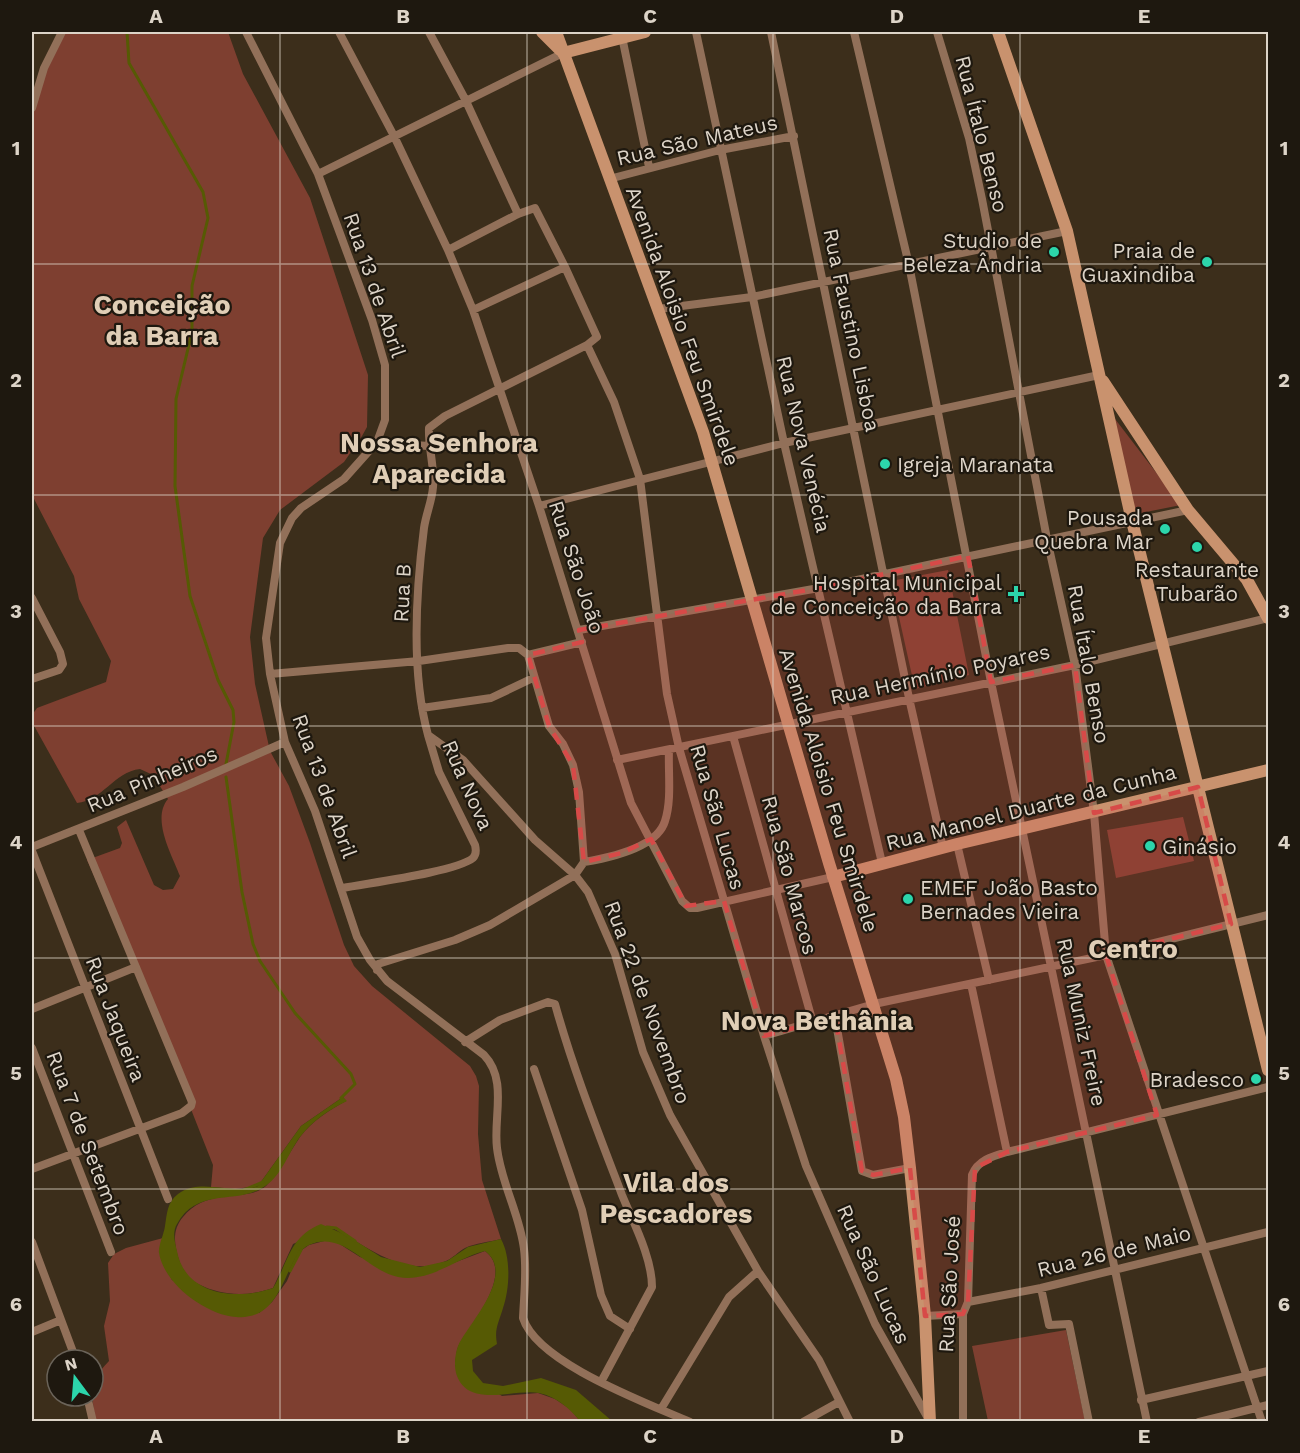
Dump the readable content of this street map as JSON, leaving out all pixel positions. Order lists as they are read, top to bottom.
{
  "streets": {
    "street": [
      "Rua Ítalo Benso",
      "Rua São Mateus",
      "Rua 13 de Abril",
      "Avenida Aloisio Feu Smirdele",
      "Rua Faustino Lisboa",
      "Rua Nova Venécia",
      "Rua São João",
      "Rua B",
      "Rua Hermínio Poyares",
      "Rua Pinheiros",
      "Rua Nova",
      "Rua Manoel Duarte da Cunha",
      "Rua São Lucas",
      "Rua São Marcos",
      "Rua 22 de Novembro",
      "Rua Jaqueira",
      "Rua Muniz Freire",
      "Rua 7 de Setembro",
      "Rua 26 de Maio",
      "Rua São José"
    ]
  },
  "crossings": [
    ["Rua Ítalo Benso", "Rua Hermínio Poyares"],
    ["Rua Ítalo Benso", "Rua Manoel Duarte da Cunha"],
    ["Rua Ítalo Benso", "Rua 26 de Maio"],
    ["Rua São Mateus", "Avenida Aloisio Feu Smirdele"],
    ["Rua São Mateus", "Rua Faustino Lisboa"],
    ["Rua São Mateus", "Rua Nova Venécia"],
    ["Rua 13 de Abril", "Rua Pinheiros"],
    ["Rua 13 de Abril", "Rua Nova"],
    ["Avenida Aloisio Feu Smirdele", "Rua Hermínio Poyares"],
    ["Avenida Aloisio Feu Smirdele", "Rua Manoel Duarte da Cunha"],
    ["Avenida Aloisio Feu Smirdele", "Rua São Lucas"],
    ["Rua Faustino Lisboa", "Rua Hermínio Poyares"],
    ["Rua Faustino Lisboa", "Rua Manoel Duarte da Cunha"],
    ["Rua Nova Venécia", "Rua Hermínio Poyares"],
    ["Rua Nova Venécia", "Rua Manoel Duarte da Cunha"],
    ["Rua São João", "Rua Hermínio Poyares"],
    ["Rua São João", "Rua Manoel Duarte da Cunha"],
    ["Rua B", "Rua Nova"],
    ["Rua Hermínio Poyares", "Rua São Lucas"],
    ["Rua Hermínio Poyares", "Rua São Marcos"],
    ["Rua Hermínio Poyares", "Rua Muniz Freire"],
    ["Rua Pinheiros", "Rua Jaqueira"],
    ["Rua Manoel Duarte da Cunha", "Rua São Lucas"],
    ["Rua Manoel Duarte da Cunha", "Rua São Marcos"],
    ["Rua Manoel Duarte da Cunha", "Rua Muniz Freire"],
    ["Rua Muniz Freire", "Rua 26 de Maio"],
    ["Rua 26 de Maio", "Rua São José"]
  ],
  "districts": [
    "Conceição da Barra",
    "Nossa Senhora Aparecida",
    "Centro",
    "Nova Bethânia",
    "Vila dos Pescadores"
  ],
  "places": {
    "other": [
      "Studio de Beleza Ândria",
      "Praia de Guaxindiba",
      "Igreja Maranata",
      "Pousada Quebra Mar",
      "Restaurante Tubarão",
      "Ginásio",
      "EMEF João Basto Bernades Vieira",
      "Bradesco"
    ],
    "health": ["Hospital Municipal de Conceição da Barra"]
  },
  "north": "top",
  "grid": {
    "columns": [
      "A",
      "B",
      "C",
      "D",
      "E"
    ],
    "rows": [
      "1",
      "2",
      "3",
      "4",
      "5",
      "6"
    ]
  }
}
